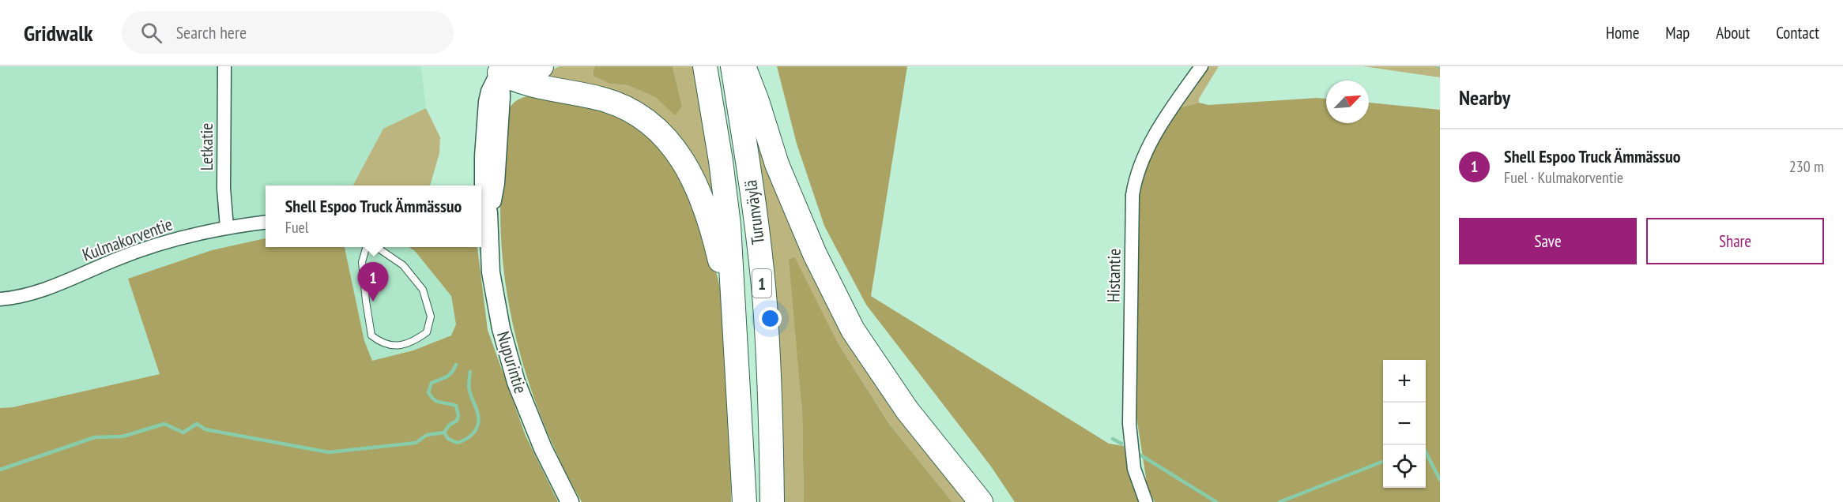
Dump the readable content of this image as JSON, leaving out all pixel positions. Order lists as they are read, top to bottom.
{
  "streets": {
    "highway": ["Turunväylä", "1"],
    "main road": ["Nupurintie"],
    "street": ["Letkatie", "Kulmakorventie", "Histantie"]
  },
  "crossings": [
    ["Letkatie", "Kulmakorventie"]
  ],
  "north": "top right",
  "page": {
    "header": "Gridwalk",
    "search": "Search here",
    "nav": [
      "Home",
      "Map",
      "About",
      "Contact"
    ],
    "heading": "Nearby",
    "list": [
      {
        "mark": "1",
        "name": "Shell Espoo Truck Ämmässuo",
        "note": "Fuel · Kulmakorventie",
        "value": "230 m"
      }
    ],
    "popup": ["Shell Espoo Truck Ämmässuo", "Fuel"],
    "buttons": ["Save", "Share"],
    "pins": "1",
    "map_buttons": ["+", "−"]
  }
}
